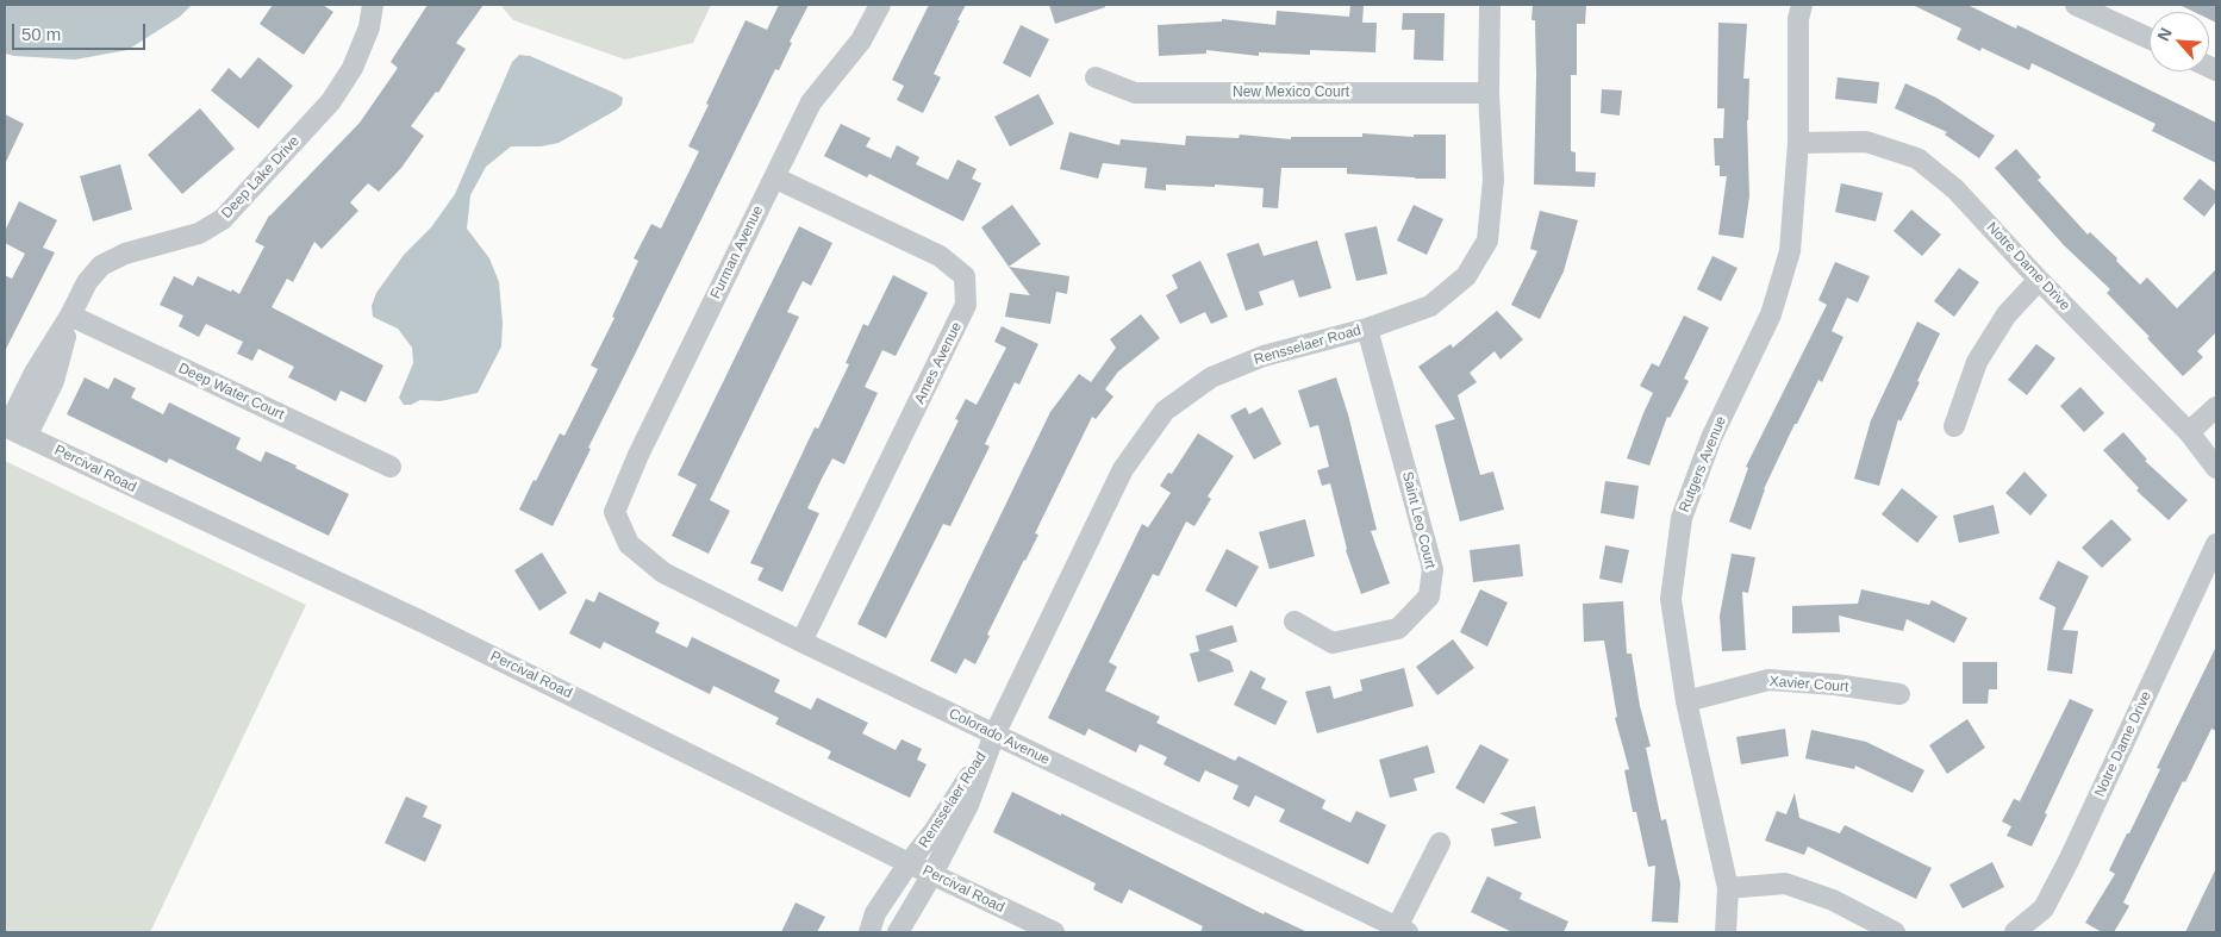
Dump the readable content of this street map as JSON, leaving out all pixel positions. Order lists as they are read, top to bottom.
{
  "streets": {
    "street": [
      "New Mexico Court",
      "Deep Lake Drive",
      "Furman Avenue",
      "Notre Dame Drive",
      "Rensselaer Road",
      "Ames Avenue",
      "Deep Water Court",
      "Rutgers Avenue",
      "Percival Road",
      "Saint Leo Court",
      "Xavier Court",
      "Colorado Avenue"
    ]
  },
  "crossings": [
    ["New Mexico Court", "Rensselaer Road"],
    ["Deep Lake Drive", "Deep Water Court"],
    ["Deep Lake Drive", "Percival Road"],
    ["Furman Avenue", "Ames Avenue"],
    ["Furman Avenue", "Colorado Avenue"],
    ["Notre Dame Drive", "Rutgers Avenue"],
    ["Rensselaer Road", "Percival Road"],
    ["Rensselaer Road", "Saint Leo Court"],
    ["Rensselaer Road", "Colorado Avenue"],
    ["Ames Avenue", "Colorado Avenue"],
    ["Rutgers Avenue", "Xavier Court"]
  ],
  "scale_bar": "50 m",
  "north": "top left"
}
